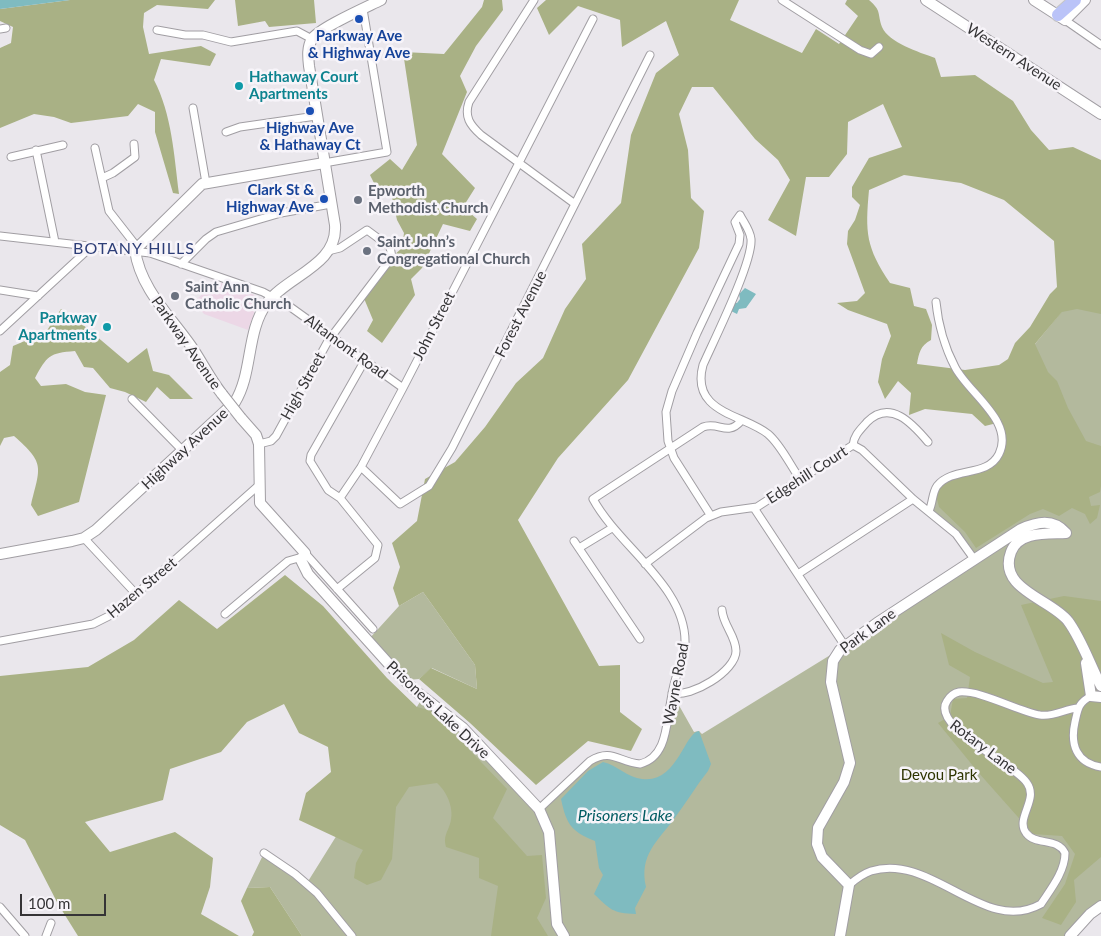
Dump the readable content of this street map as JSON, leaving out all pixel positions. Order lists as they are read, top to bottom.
{
  "streets": {
    "street": [
      "Western Avenue",
      "Forest Avenue",
      "John Street",
      "Parkway Avenue",
      "Altamont Road",
      "High Street",
      "Highway Avenue",
      "Edgehill Court",
      "Hazen Street",
      "Park Lane",
      "Wayne Road",
      "Prisoners Lake Drive",
      "Rotary Lane"
    ]
  },
  "crossings": [
    ["Forest Avenue", "John Street"],
    ["John Street", "Altamont Road"],
    ["Parkway Avenue", "Altamont Road"],
    ["Parkway Avenue", "High Street"],
    ["Altamont Road", "High Street"],
    ["Altamont Road", "Highway Avenue"],
    ["High Street", "Highway Avenue"],
    ["Edgehill Court", "Wayne Road"],
    ["Wayne Road", "Prisoners Lake Drive"]
  ],
  "districts": ["BOTANY HILLS"],
  "water": ["Prisoners Lake"],
  "parks": ["Devou Park"],
  "places": [
    "Parkway Ave & Highway Ave",
    "Hathaway Court Apartments",
    "Highway Ave & Hathaway Ct",
    "Clark St & Highway Ave",
    "Epworth Methodist Church",
    "Saint John’s Congregational Church",
    "Saint Ann Catholic Church",
    "Parkway Apartments"
  ],
  "scale_bar": "100 m"
}
